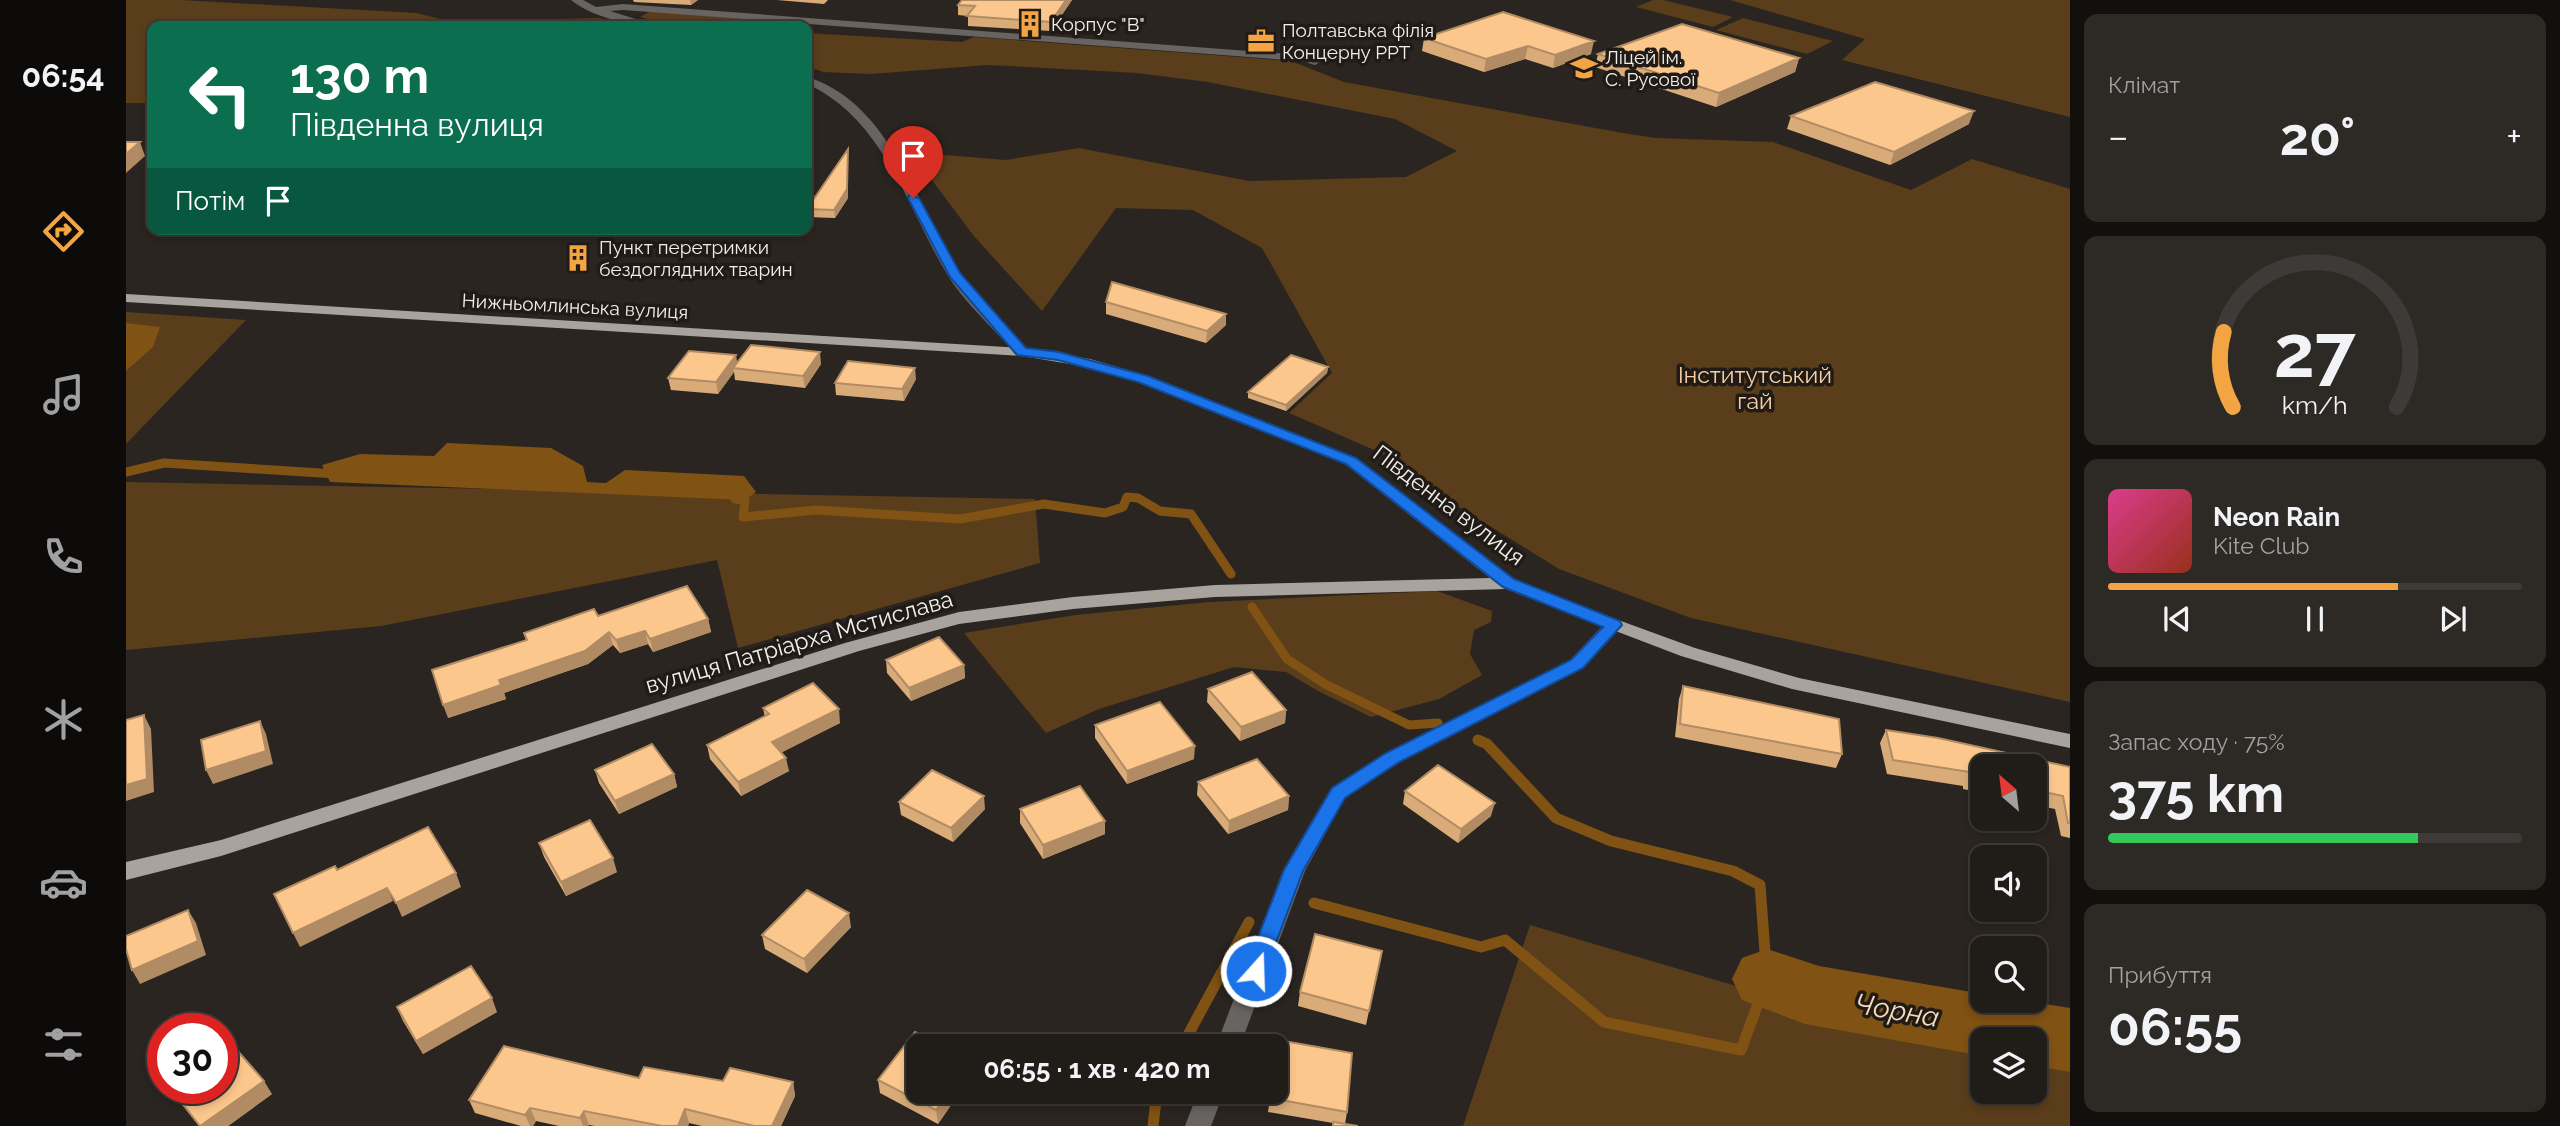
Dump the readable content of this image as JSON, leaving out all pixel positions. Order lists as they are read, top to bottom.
{
  "streets": {
    "main road": ["Нижньомлинська вулиця", "Південна вулиця", "вулиця Патріарха Мстислава"]
  },
  "crossings": [
    ["Нижньомлинська вулиця", "Південна вулиця"],
    ["Південна вулиця", "вулиця Патріарха Мстислава"]
  ],
  "water": ["Чорна"],
  "parks": ["Інститутський гай"],
  "places": {
    "building": ["Корпус \"В\"", "Пункт перетримки бездоглядних тварин"],
    "office": ["Полтавська філія Концерну РРТ"],
    "school or university": ["Ліцей ім. С. Русової"]
  },
  "north": "top left",
  "page": {
    "tabs": "06:54",
    "tile": [
      "Клімат",
      ["Запас ходу · 75%", "375 km"],
      ["Прибуття", "06:55"]
    ],
    "turn": ["130 m", "Південна вулиця"],
    "heat": ["−", "20°", "+"],
    "then": "Потім",
    "song": ["Neon Rain", "Kite Club"],
    "limit": "30",
    "trip": "06:55 · 1 хв · 420 m",
    "gauge": ["27", "km/h"]
  }
}
